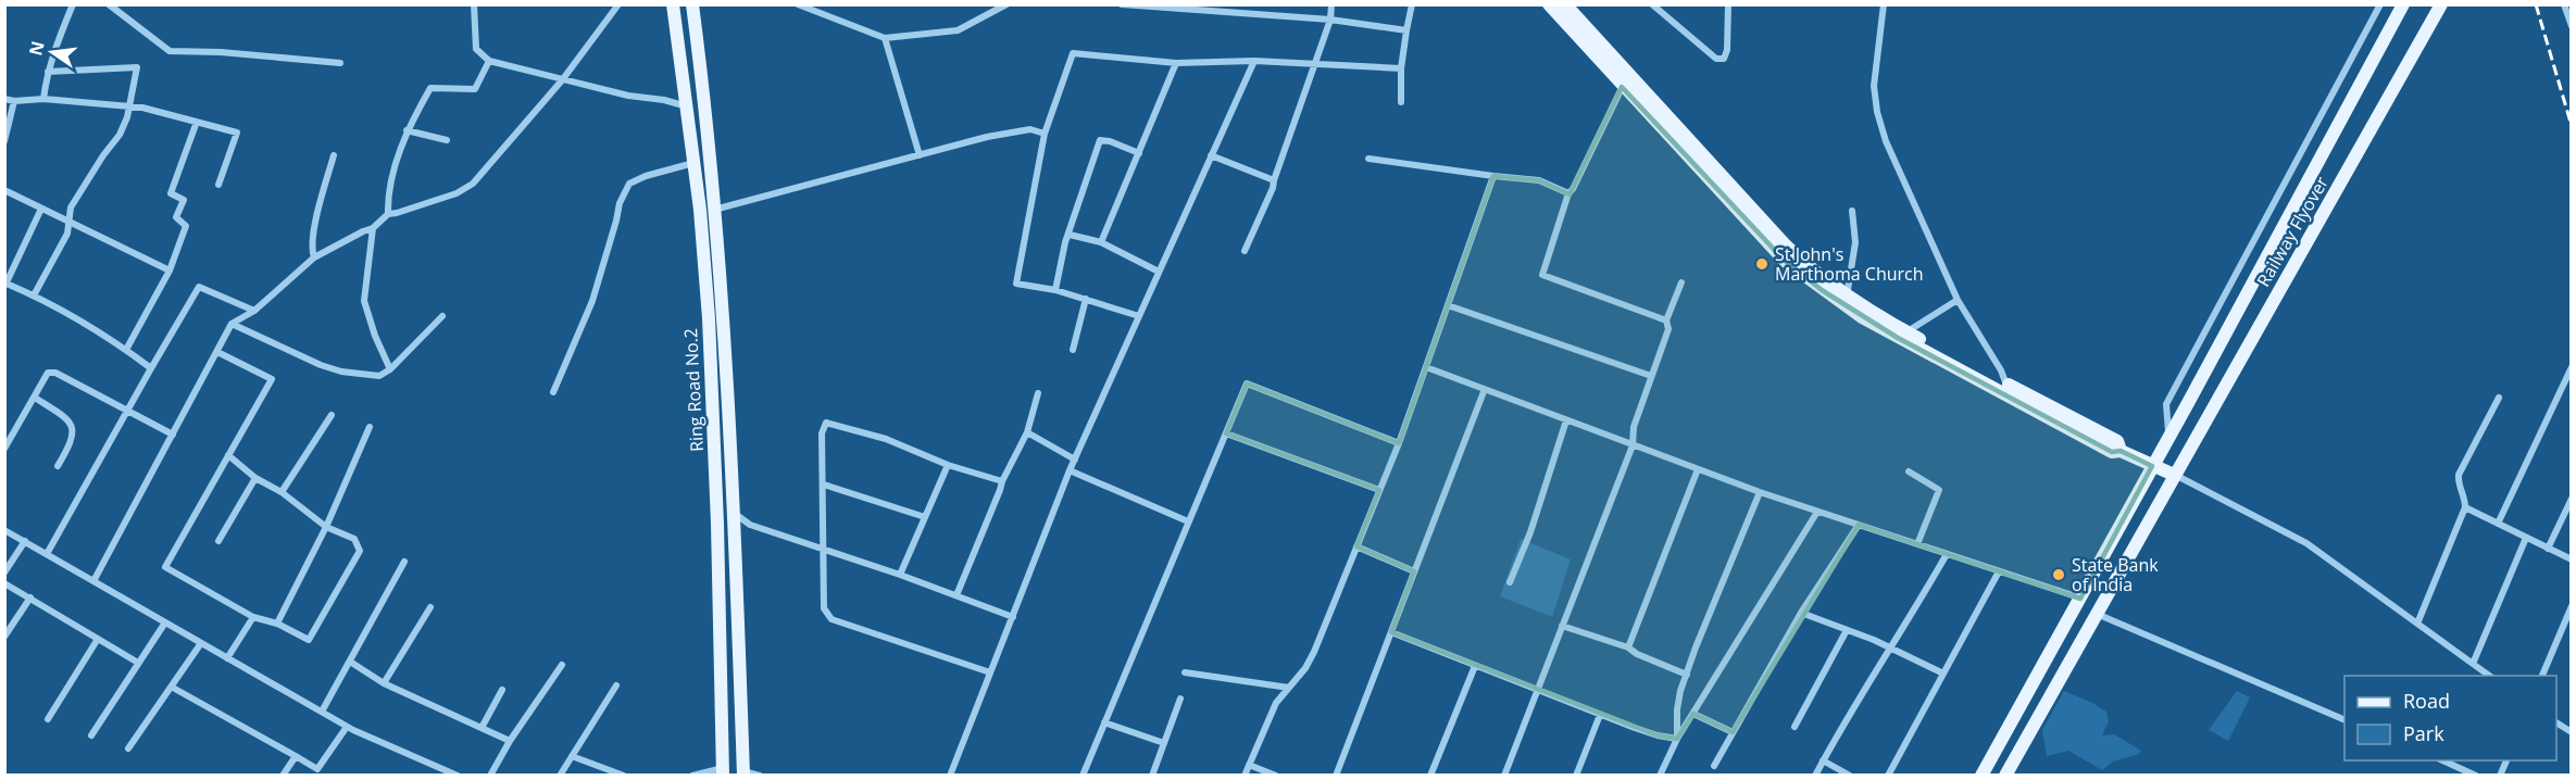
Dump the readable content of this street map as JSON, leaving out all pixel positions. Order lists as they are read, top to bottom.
{
  "streets": {
    "main road": ["Railway Flyover", "Ring Road No.2"]
  },
  "places": ["St John's Marthoma Church", "State Bank of India"],
  "legend": ["Road", "Park"],
  "north": "left"
}
